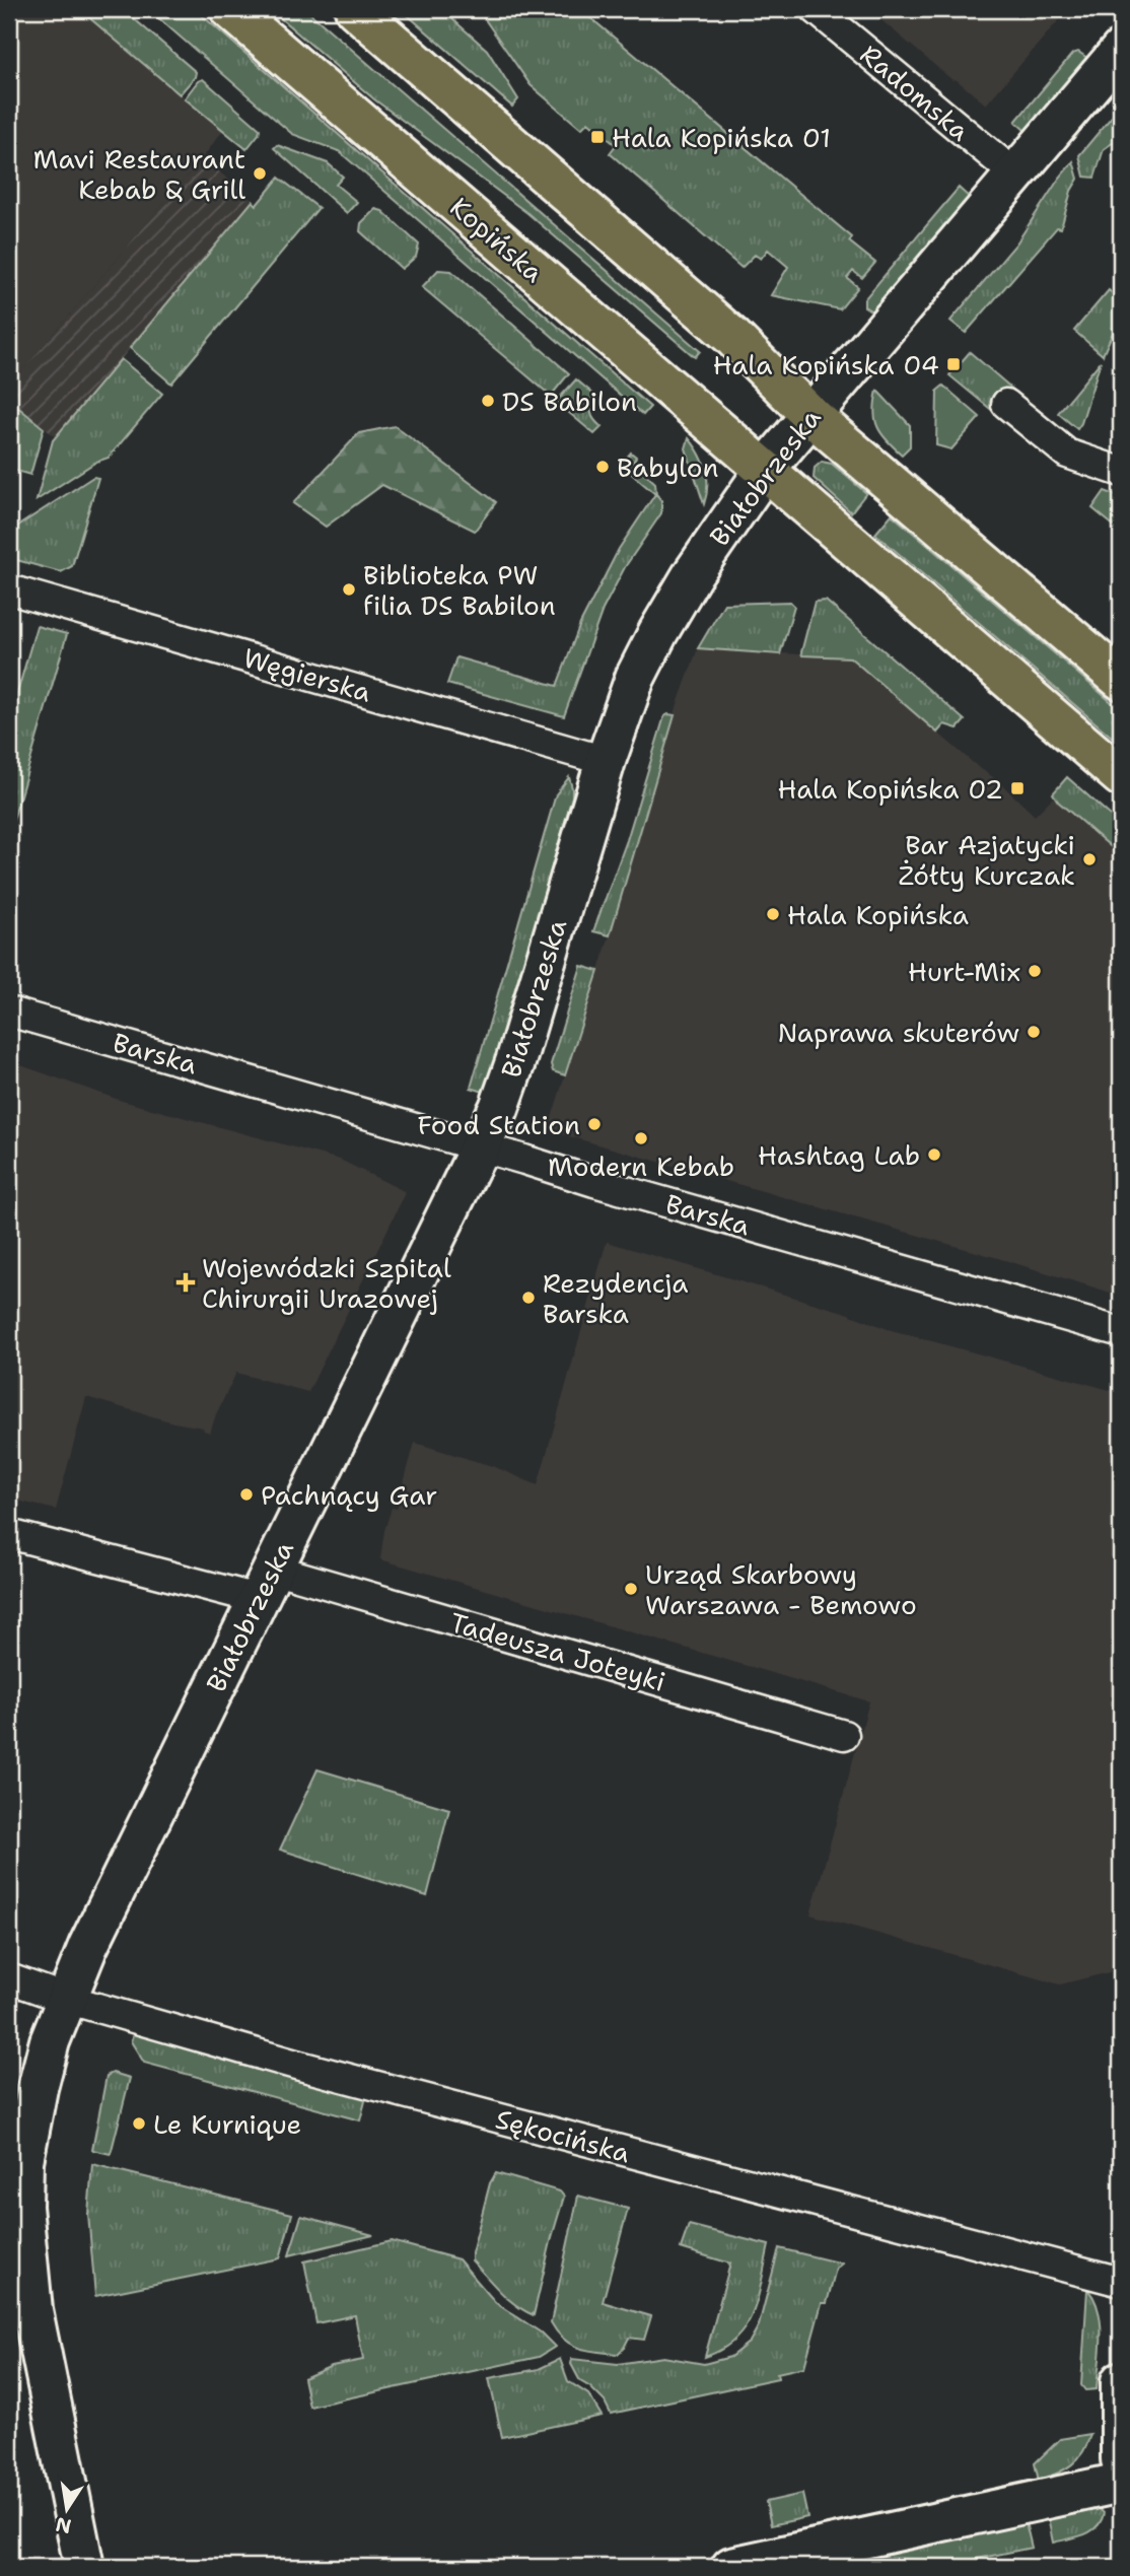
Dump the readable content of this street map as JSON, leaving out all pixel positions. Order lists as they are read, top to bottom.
{
  "streets": {
    "main road": ["Kopińska"],
    "street": [
      "Radomska",
      "Białobrzeska",
      "Węgierska",
      "Barska",
      "Tadeusza Joteyki",
      "Sękocińska"
    ]
  },
  "crossings": [
    ["Radomska", "Białobrzeska"],
    ["Kopińska", "Białobrzeska"],
    ["Białobrzeska", "Węgierska"],
    ["Białobrzeska", "Barska"],
    ["Białobrzeska", "Tadeusza Joteyki"],
    ["Białobrzeska", "Sękocińska"]
  ],
  "places": {
    "transit": ["Hala Kopińska 01", "Hala Kopińska 04", "Hala Kopińska 02"],
    "other": [
      "Mavi Restaurant Kebab & Grill",
      "DS Babilon",
      "Babylon",
      "Biblioteka PW filia DS Babilon",
      "Bar Azjatycki Żółty Kurczak",
      "Hala Kopińska",
      "Hurt-Mix",
      "Naprawa skuterów",
      "Food Station",
      "Modern Kebab",
      "Hashtag Lab",
      "Rezydencja Barska",
      "Pachnący Gar",
      "Urząd Skarbowy Warszawa - Bemowo",
      "Le Kurnique"
    ],
    "health": ["Wojewódzki Szpital Chirurgii Urazowej"]
  },
  "north": "bottom"
}
